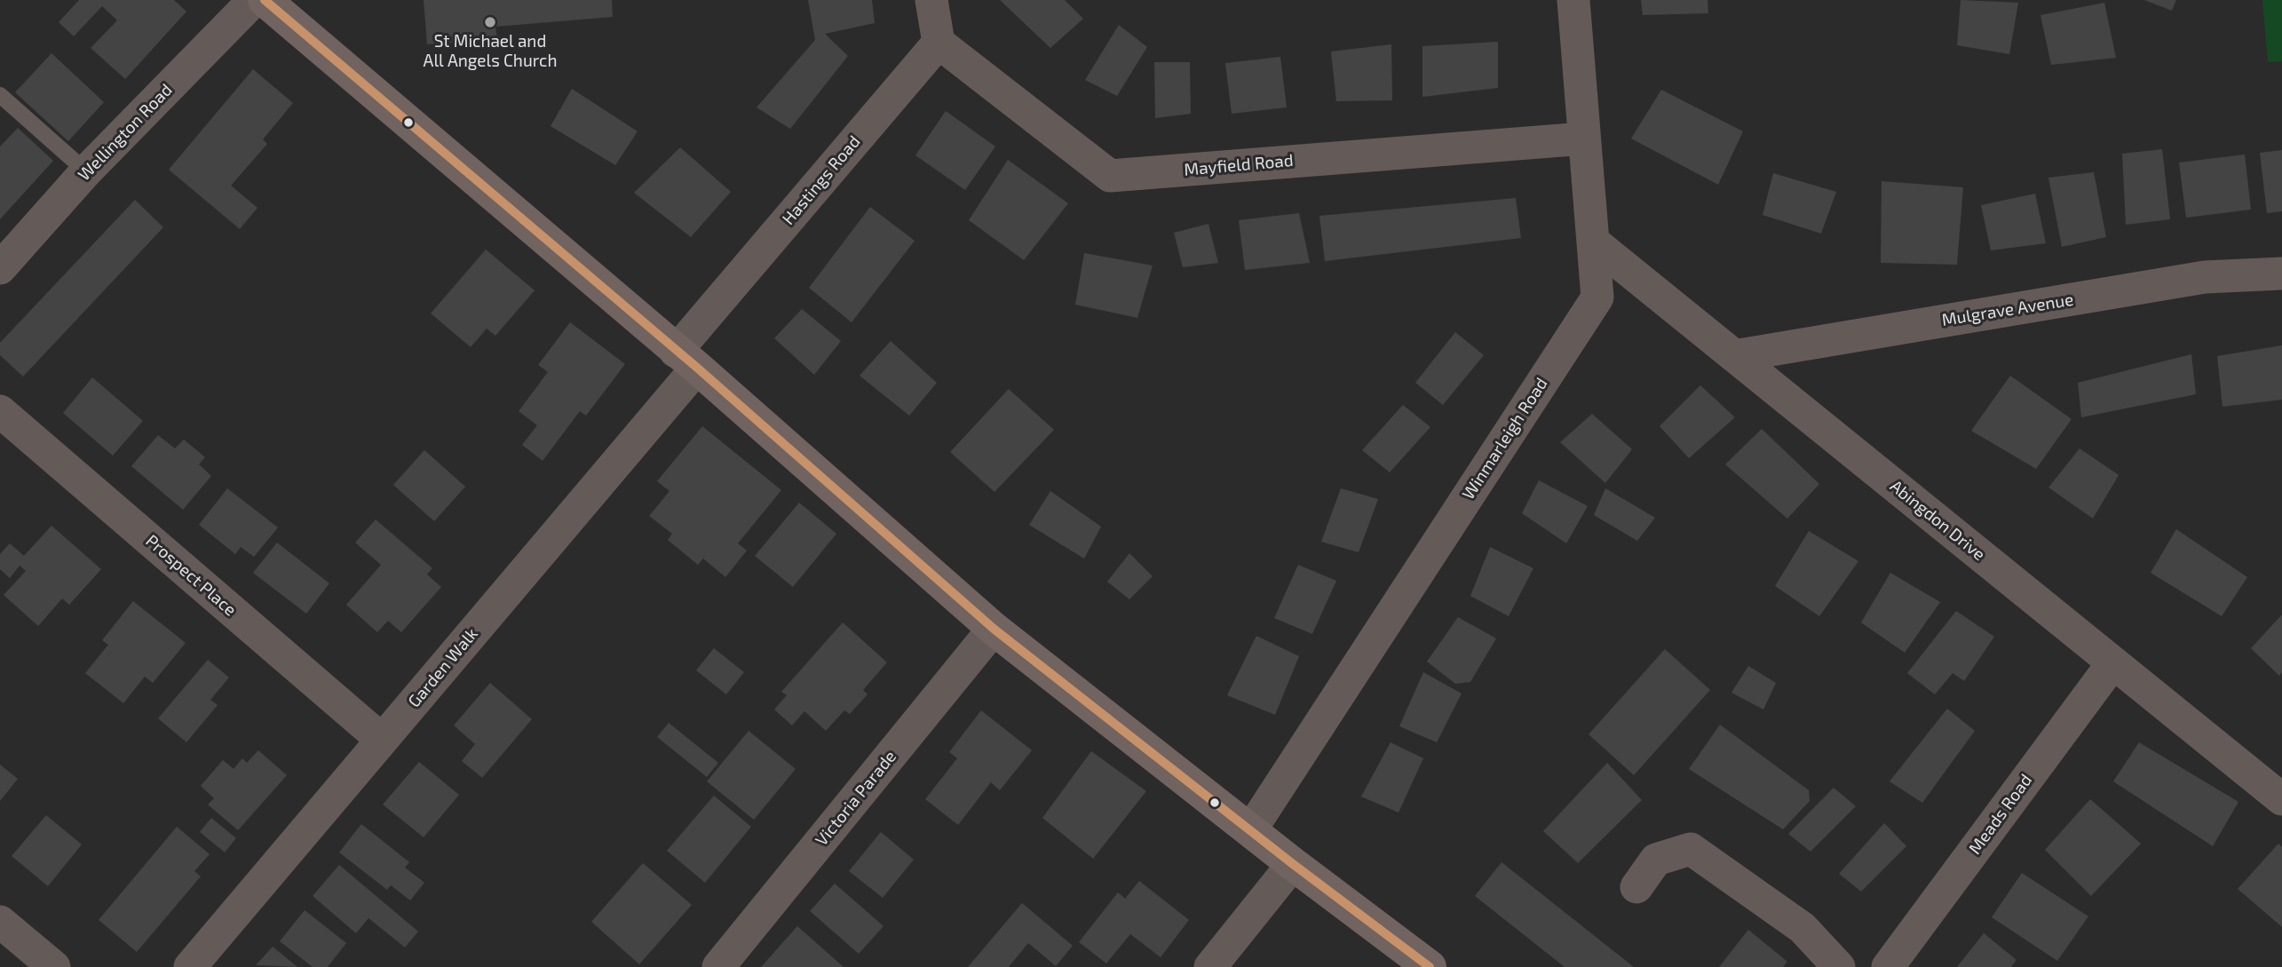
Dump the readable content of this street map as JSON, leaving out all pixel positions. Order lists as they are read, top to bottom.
{
  "streets": {
    "street": [
      "Wellington Road",
      "Mayfield Road",
      "Hastings Road",
      "Mulgrave Avenue",
      "Winmarleigh Road",
      "Abingdon Drive",
      "Prospect Place",
      "Garden Walk",
      "Victoria Parade",
      "Meads Road"
    ]
  },
  "crossings": [
    ["Mayfield Road", "Hastings Road"],
    ["Mayfield Road", "Winmarleigh Road"],
    ["Hastings Road", "Garden Walk"],
    ["Mulgrave Avenue", "Abingdon Drive"],
    ["Winmarleigh Road", "Abingdon Drive"],
    ["Abingdon Drive", "Meads Road"],
    ["Prospect Place", "Garden Walk"]
  ],
  "places": ["St Michael and All Angels Church"]
}
